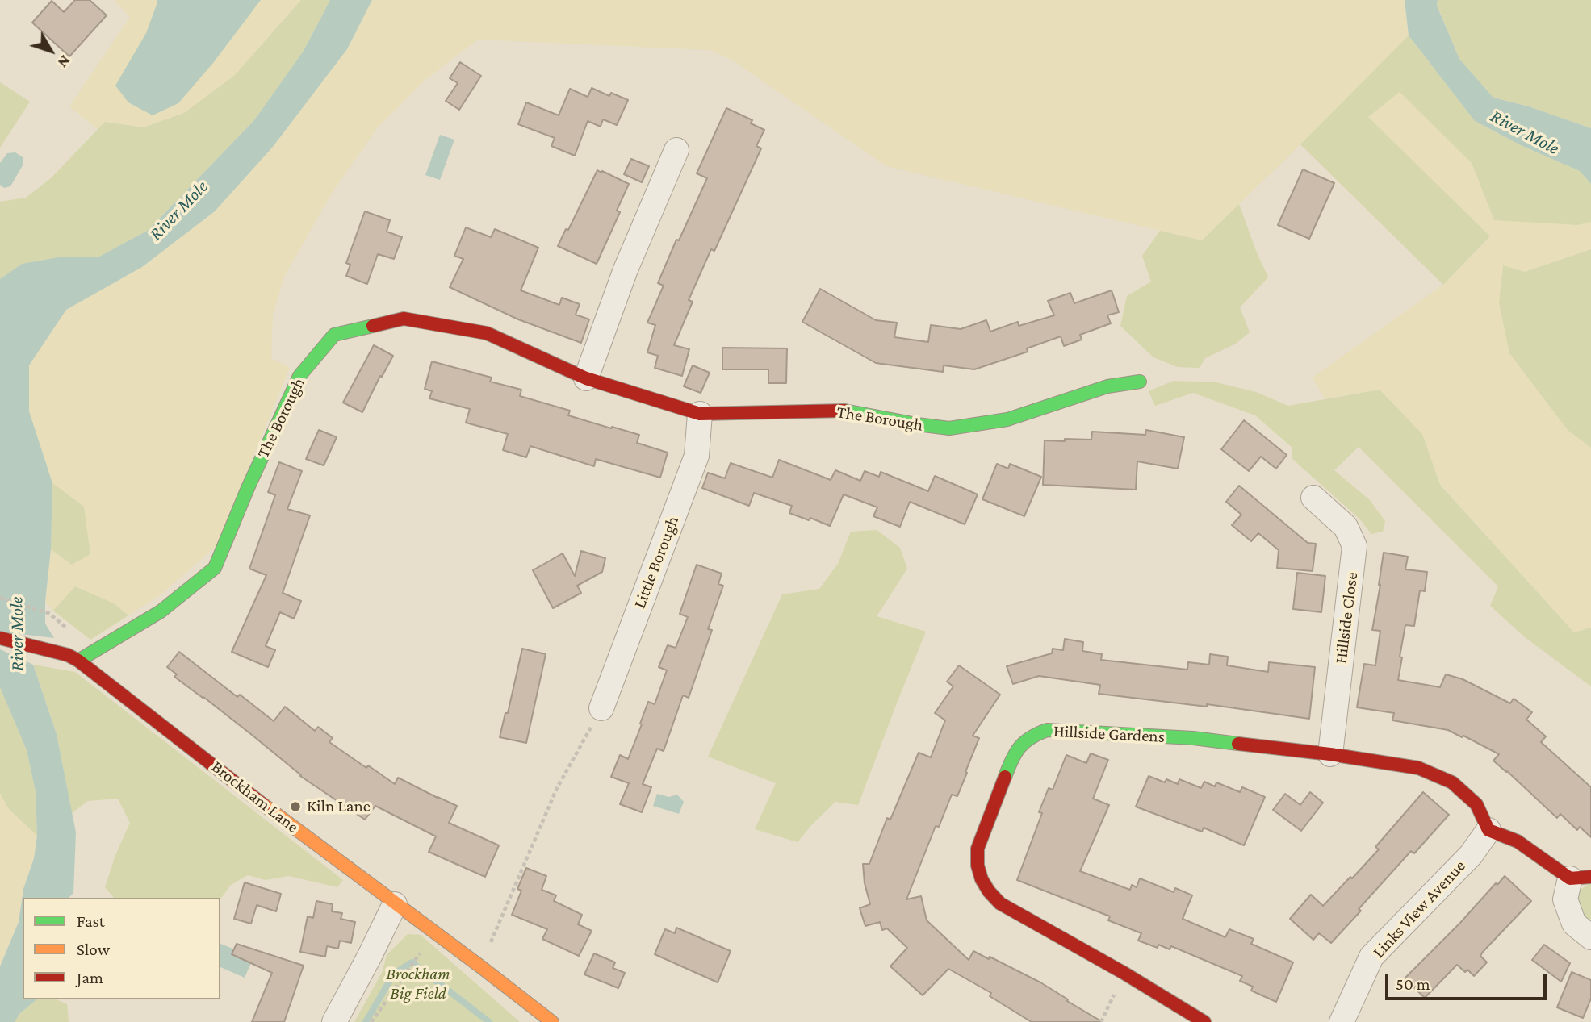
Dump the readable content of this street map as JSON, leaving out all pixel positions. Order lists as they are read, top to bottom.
{
  "streets": {
    "street": [
      "The Borough",
      "Little Borough",
      "Hillside Close",
      "Hillside Gardens",
      "Brockham Lane",
      "Links View Avenue"
    ]
  },
  "crossings": [
    ["The Borough", "Little Borough"],
    ["The Borough", "Brockham Lane"],
    ["Hillside Close", "Hillside Gardens"],
    ["Hillside Gardens", "Links View Avenue"]
  ],
  "water": ["River Mole"],
  "parks": ["Brockham Big Field"],
  "places": ["Kiln Lane"],
  "legend": ["Fast", "Slow", "Jam"],
  "scale_bar": "50 m",
  "north": "bottom right"
}
